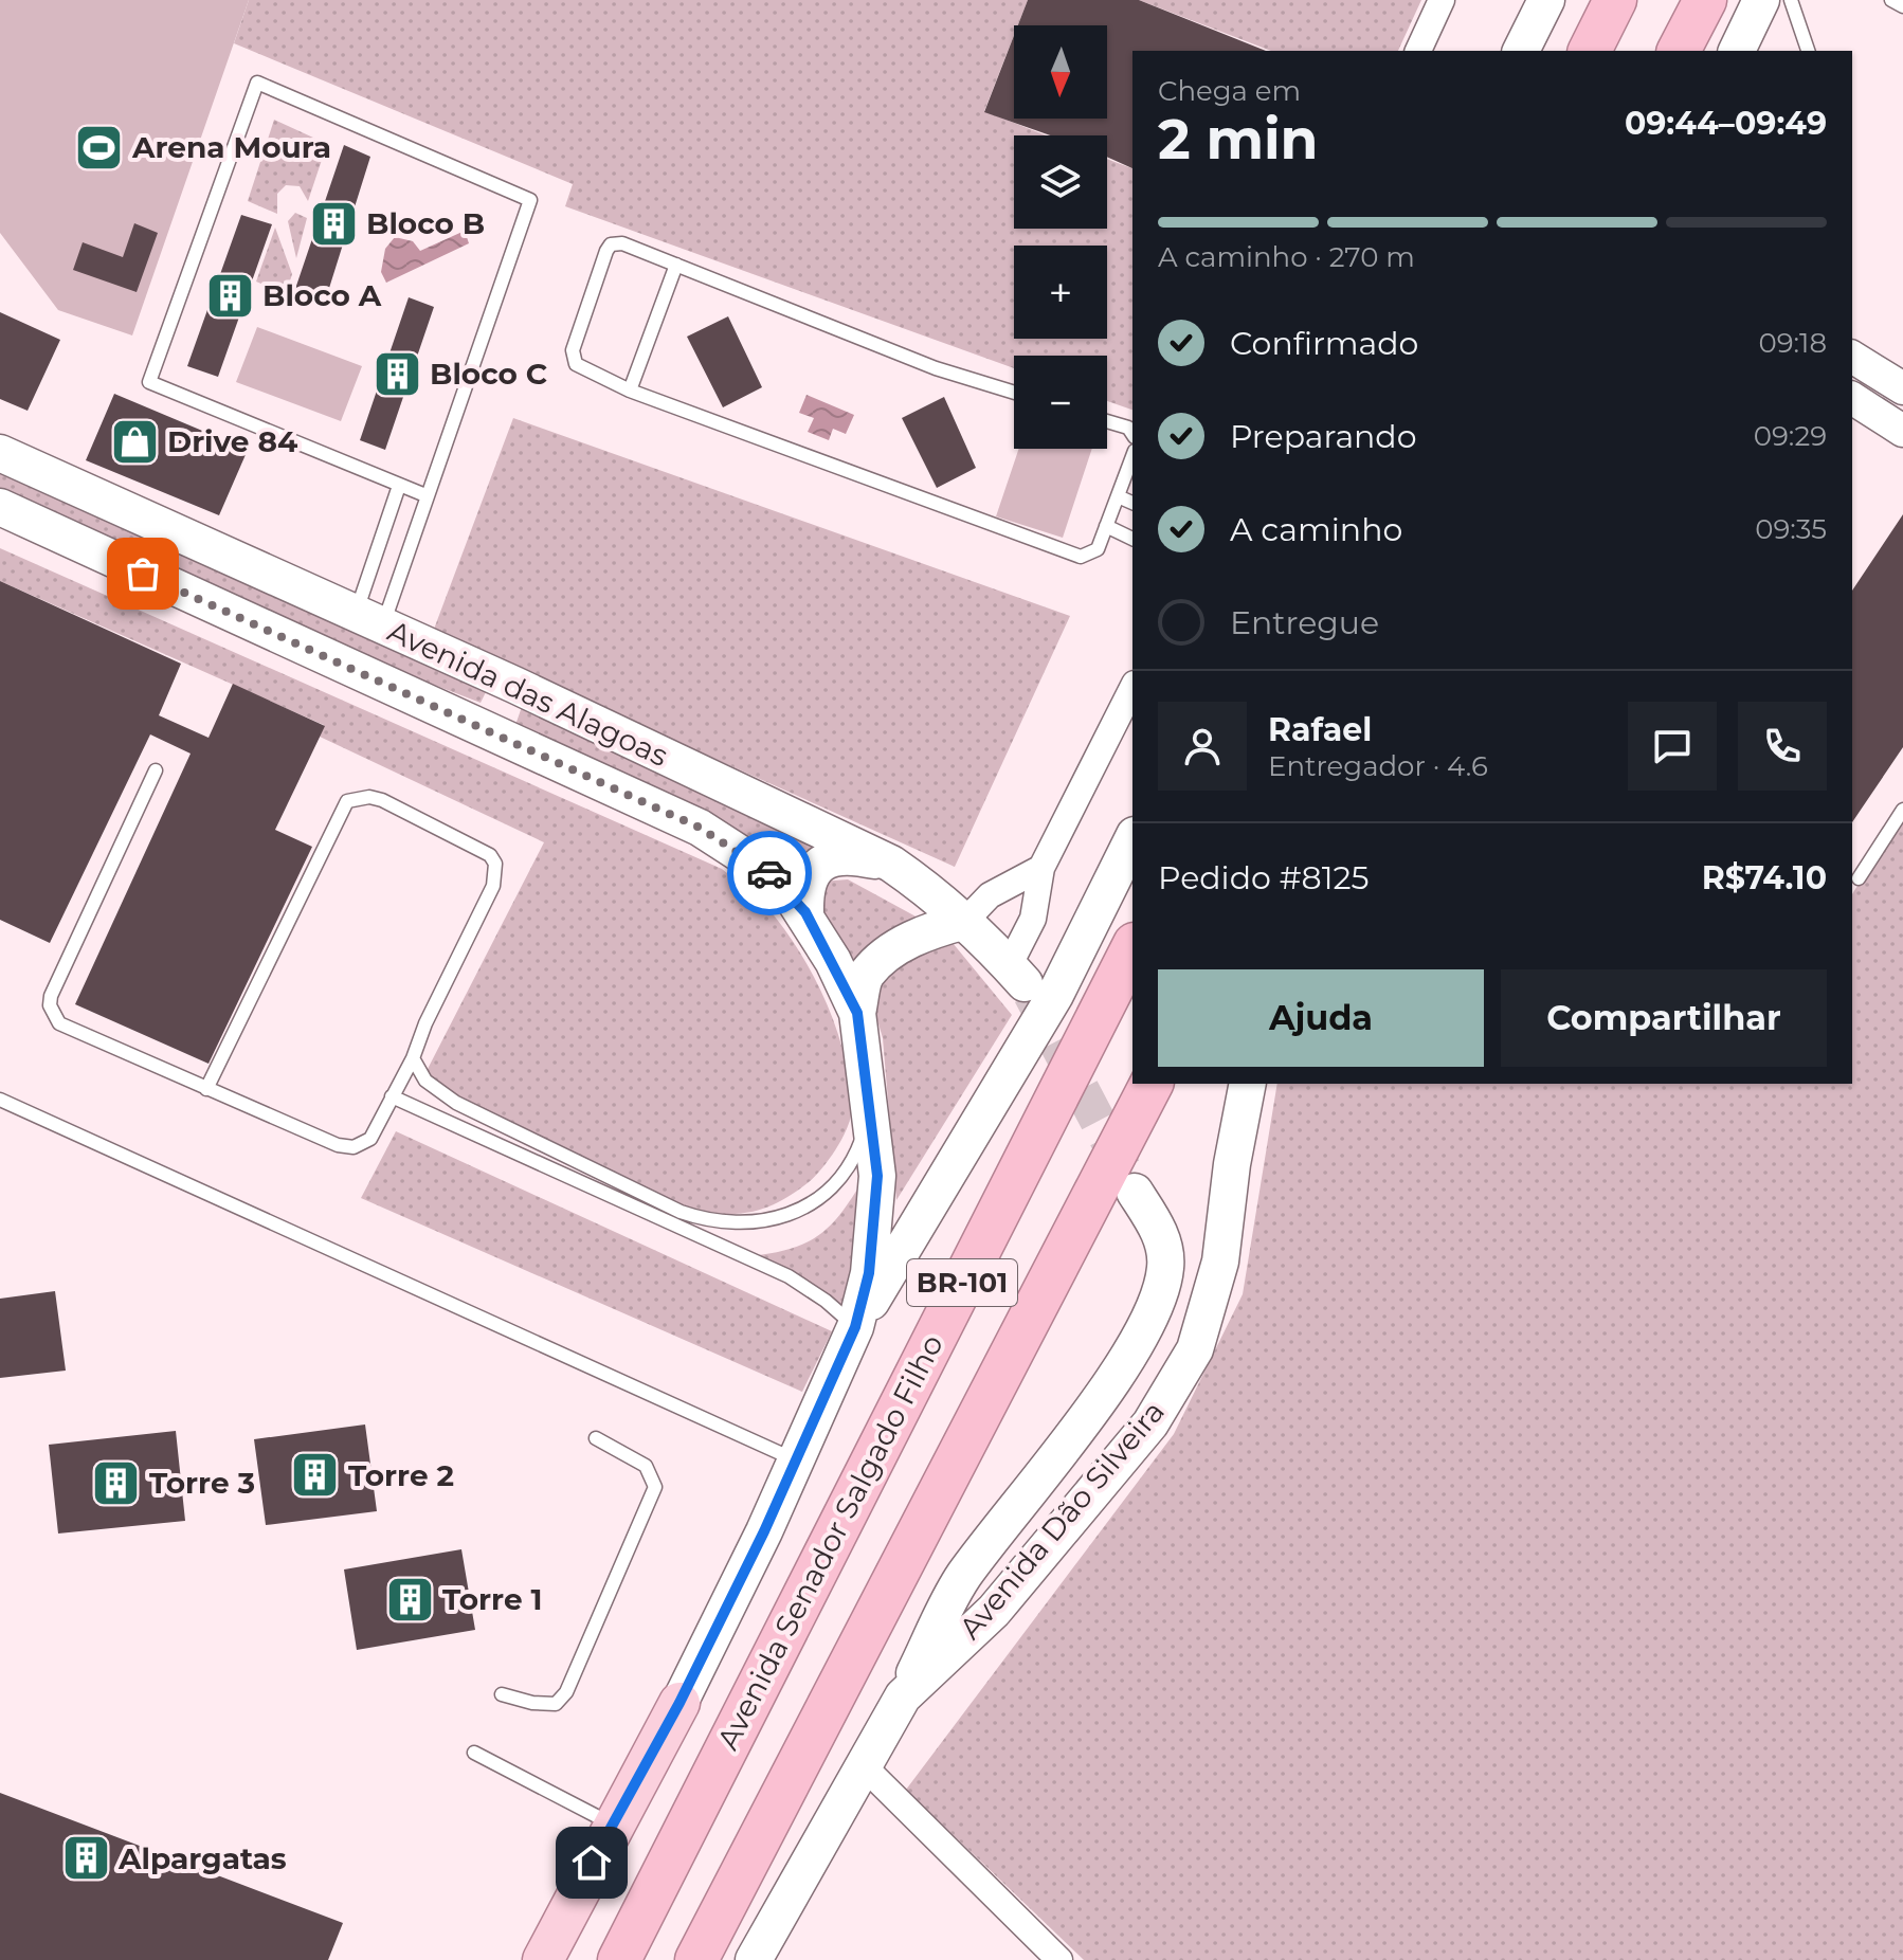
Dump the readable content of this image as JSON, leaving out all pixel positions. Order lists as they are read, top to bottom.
{
  "streets": {
    "highway": ["BR-101", "Avenida Senador Salgado Filho"],
    "main road": ["Avenida das Alagoas", "Avenida Dão Silveira"]
  },
  "crossings": [
    ["Avenida das Alagoas", "Avenida Senador Salgado Filho"]
  ],
  "places": {
    "sports": ["Arena Moura"],
    "building": [
      "Bloco B",
      "Bloco A",
      "Bloco C",
      "Torre 2",
      "Torre 3",
      "Torre 1",
      "Alpargatas"
    ],
    "shop": ["Drive 84"]
  },
  "north": "bottom",
  "page": {
    "map_buttons": ["+", "−"],
    "heading": ["2 min", "Chega em", "09:44–09:49"],
    "panel": [
      "Rafael",
      "Entregador · 4.6",
      "Pedido #8125",
      "R$74.10"
    ],
    "bar": "A caminho · 270 m",
    "list": [
      ["Confirmado", "09:18"],
      ["Preparando", "09:29"],
      ["A caminho", "09:35"],
      "Entregue"
    ],
    "buttons": ["Ajuda", "Compartilhar"]
  }
}
